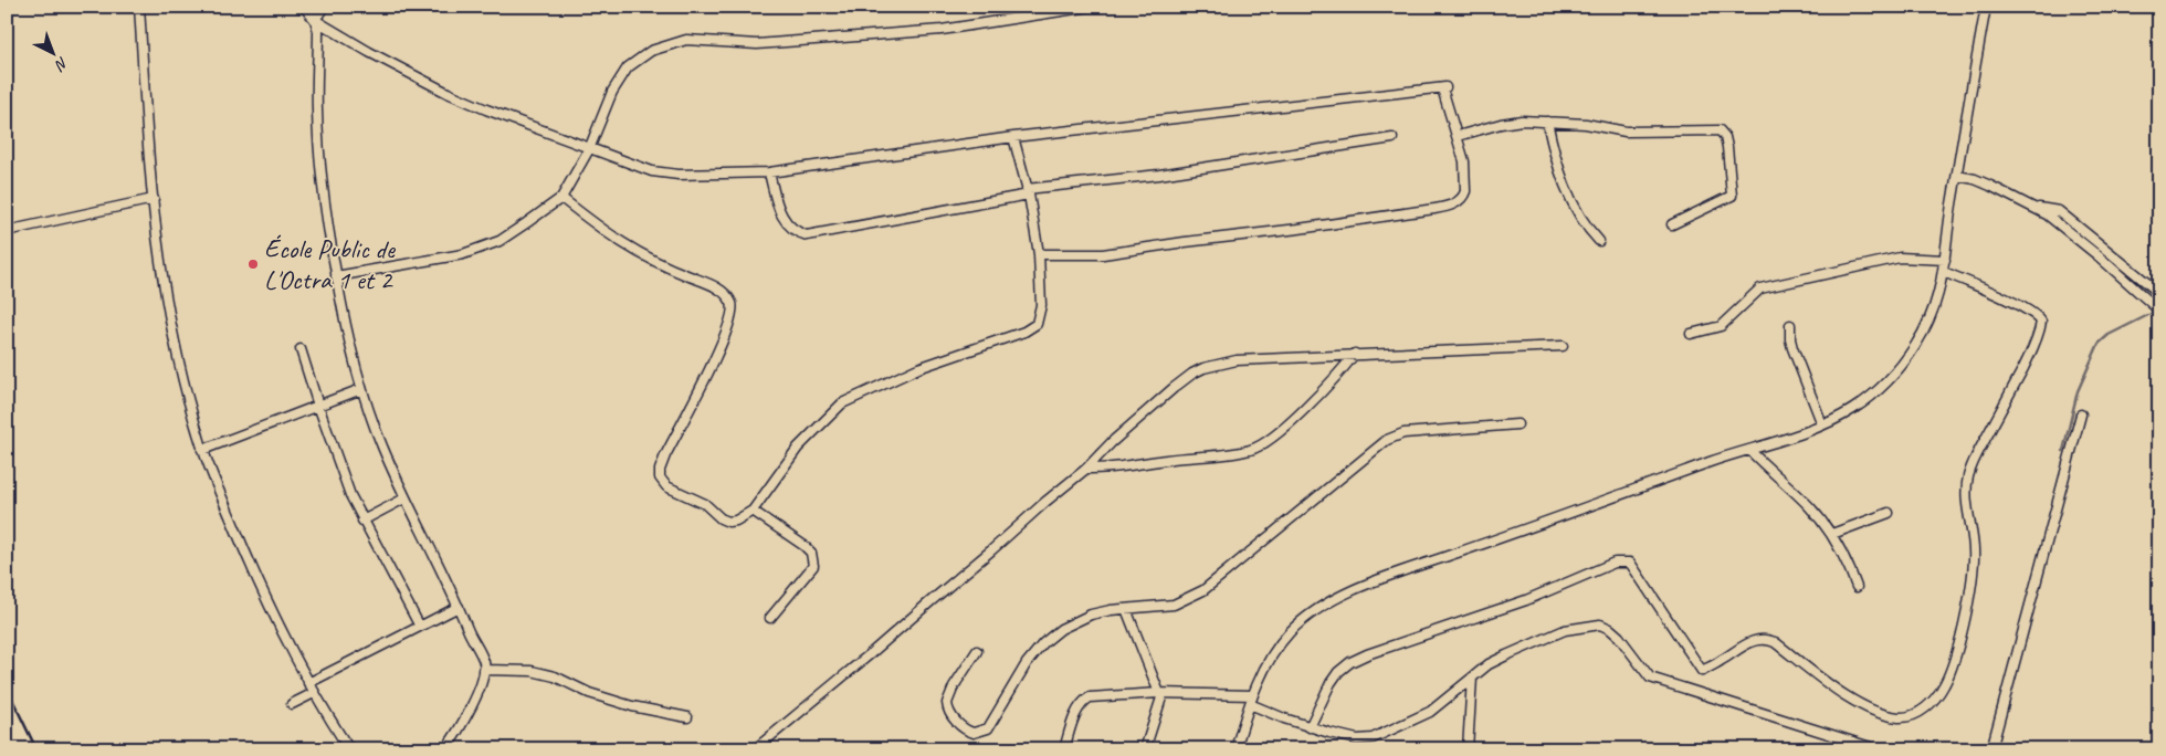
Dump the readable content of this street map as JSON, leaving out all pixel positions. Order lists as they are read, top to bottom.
{
  "places": ["École Public de L'Octra 1 et 2"],
  "north": "bottom right"
}
